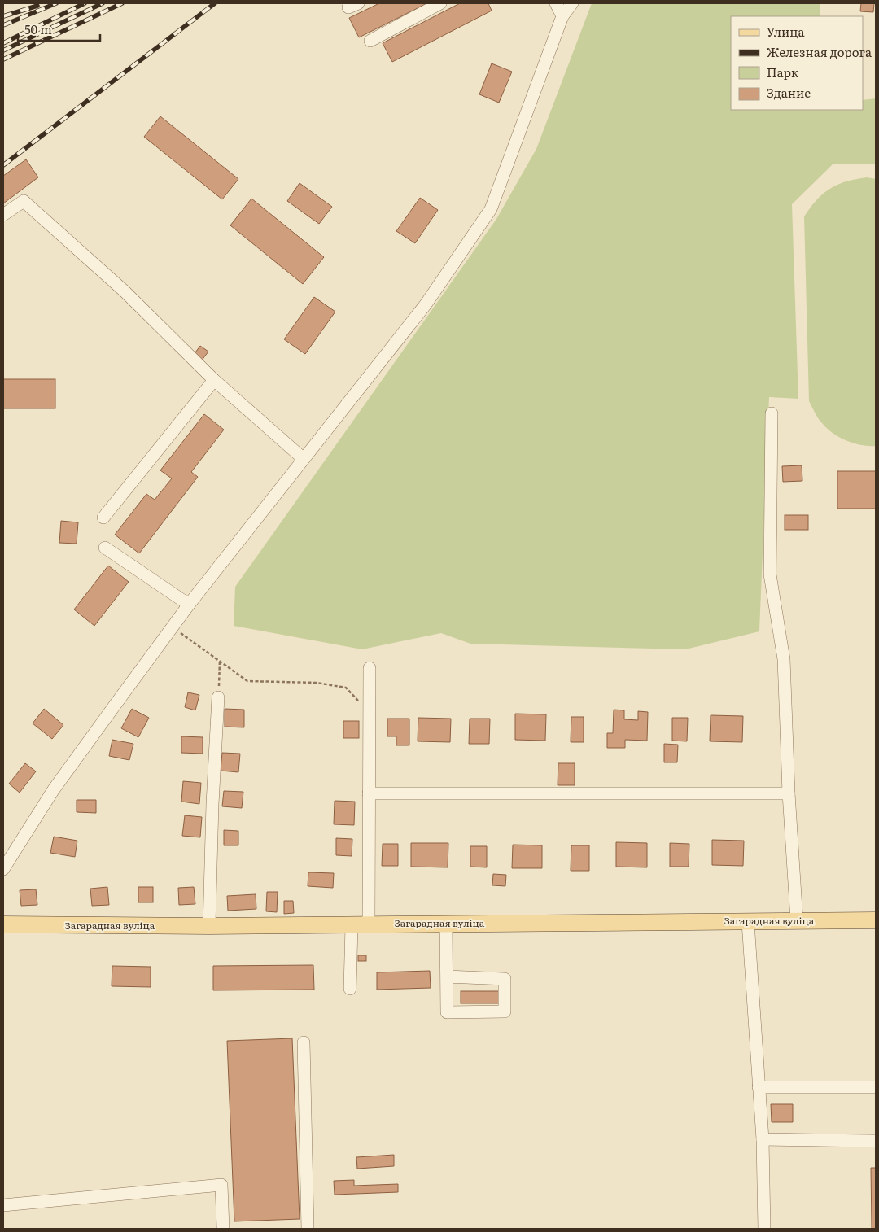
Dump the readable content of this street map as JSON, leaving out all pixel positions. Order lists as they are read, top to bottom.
{
  "streets": {
    "main road": ["Загарадная вуліца"]
  },
  "legend": [
    "Улица",
    "Железная дорога",
    "Парк",
    "Здание"
  ],
  "scale_bar": "50 m"
}
